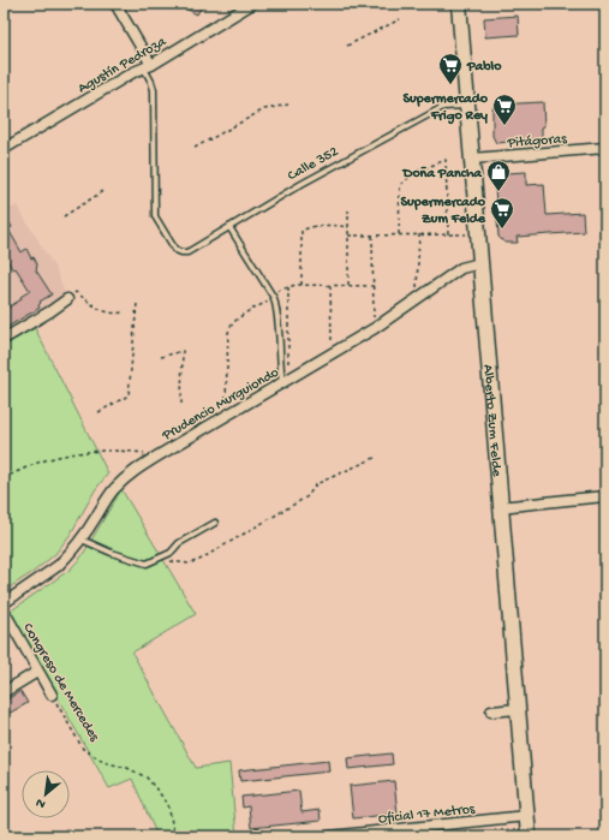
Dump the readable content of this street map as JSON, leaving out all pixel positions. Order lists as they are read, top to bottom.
{
  "streets": {
    "street": [
      "Agustín Pedroza",
      "Pitágoras",
      "Prudencio Murguiondo",
      "Alberto Zum Felde",
      "Congreso de Mercedes",
      "Oficial 17 Metros"
    ],
    "lane": ["Calle 352"]
  },
  "crossings": [
    ["Agustín Pedroza", "Calle 352"],
    ["Pitágoras", "Alberto Zum Felde"],
    ["Calle 352", "Alberto Zum Felde"],
    ["Prudencio Murguiondo", "Alberto Zum Felde"],
    ["Alberto Zum Felde", "Oficial 17 Metros"]
  ],
  "places": {
    "supermarket": ["Pablo", "Supermercado Frigo Rey", "Supermercado Zum Felde"],
    "shop": ["Doña Pancha"]
  },
  "north": "bottom left"
}
